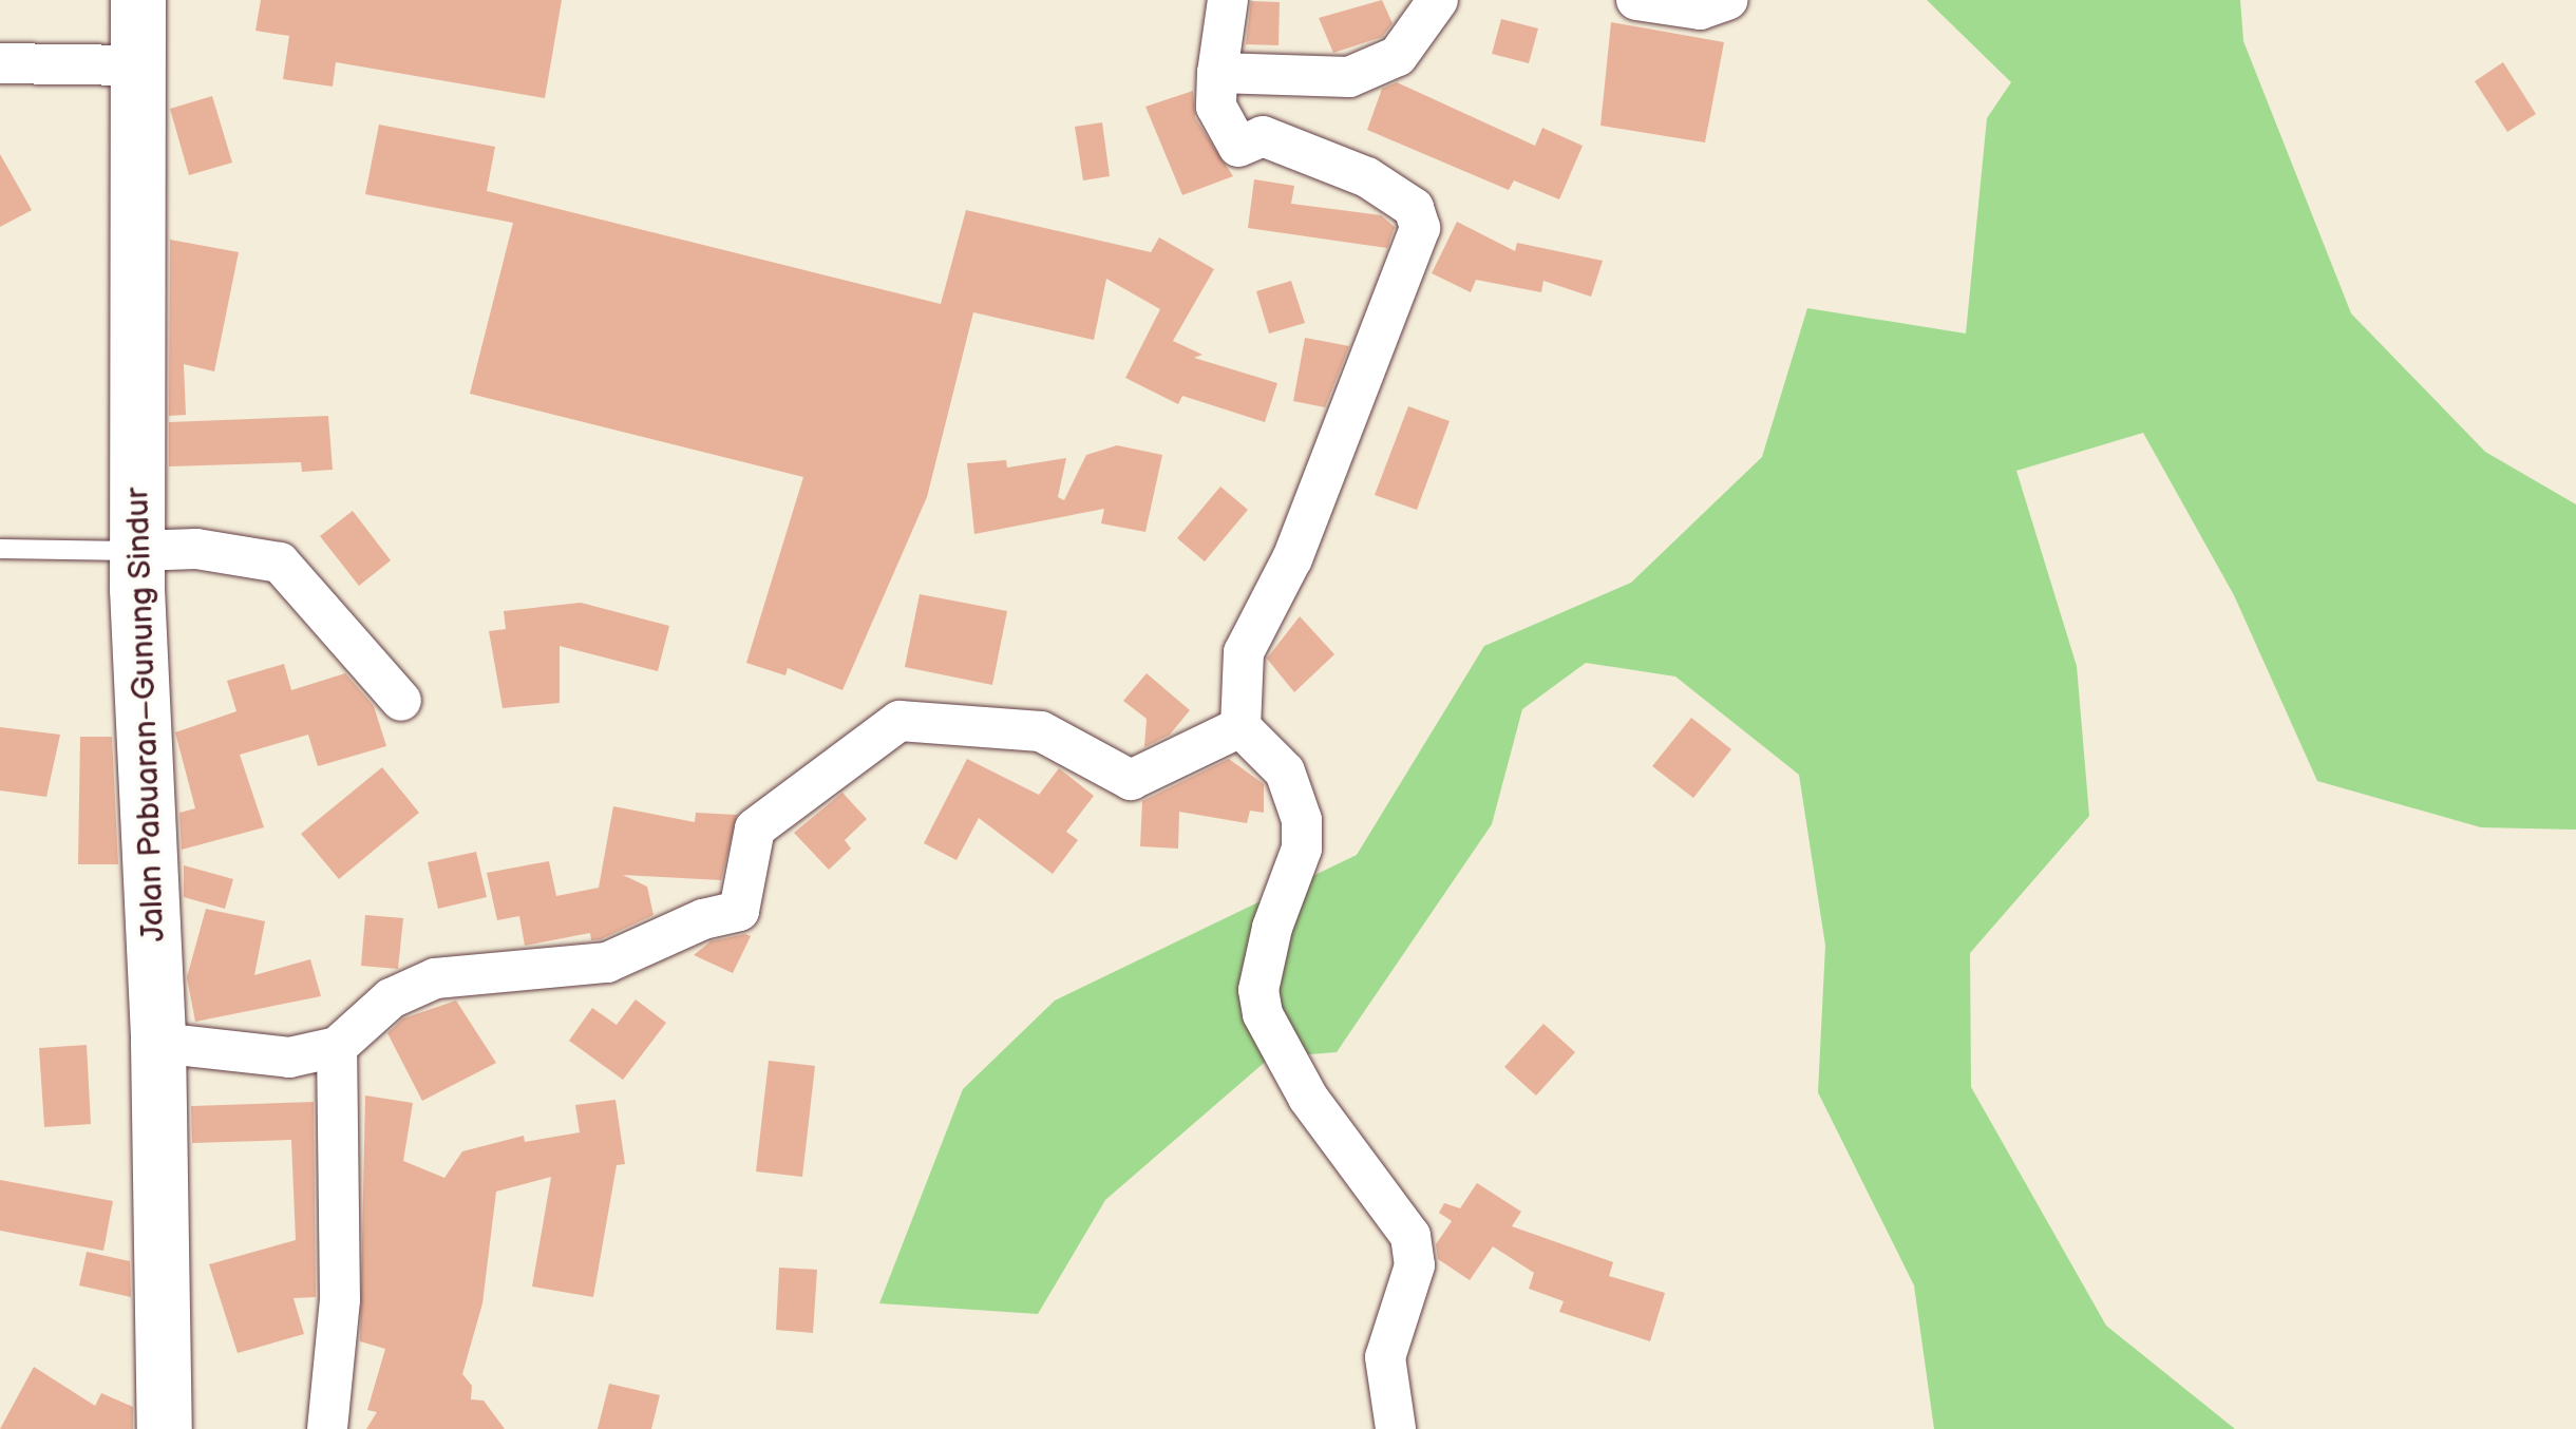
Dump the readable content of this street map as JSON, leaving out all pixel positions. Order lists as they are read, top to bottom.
{
  "streets": {
    "street": ["Jalan Pabuaran–Gunung Sindur"]
  }
}
